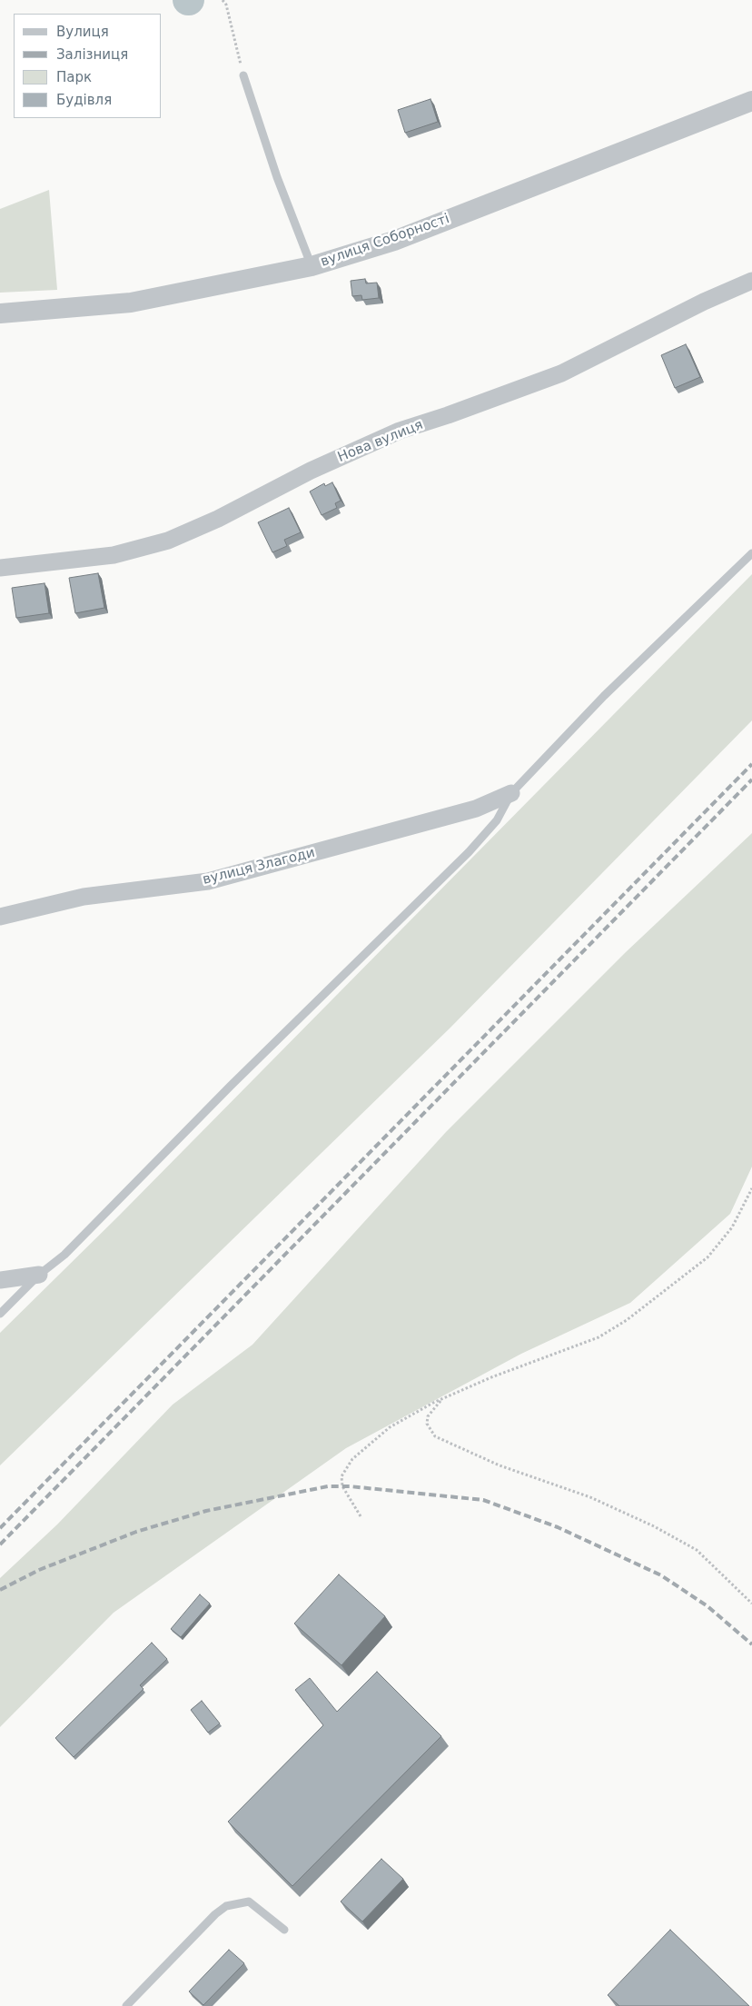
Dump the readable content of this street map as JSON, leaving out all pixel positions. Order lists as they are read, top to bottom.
{
  "streets": {
    "street": ["вулиця Соборності", "Нова вулиця", "вулиця Злагоди"]
  },
  "legend": [
    "Вулиця",
    "Залізниця",
    "Парк",
    "Будівля"
  ]
}
